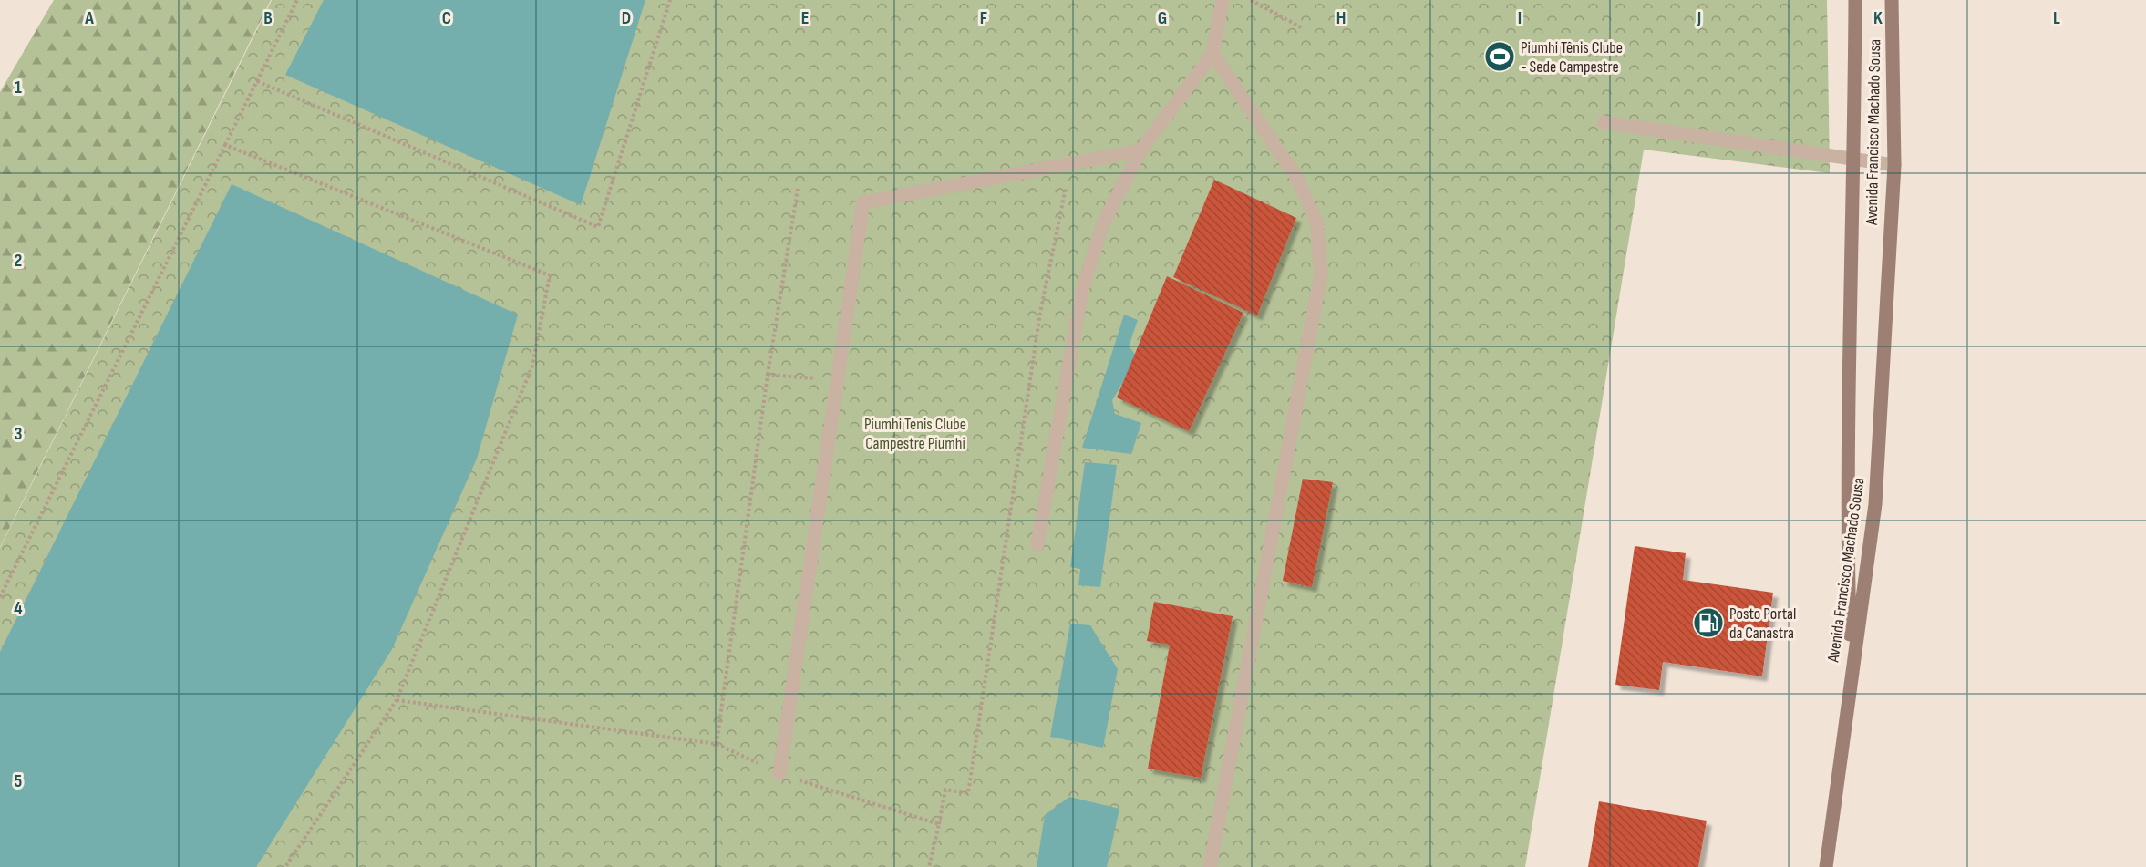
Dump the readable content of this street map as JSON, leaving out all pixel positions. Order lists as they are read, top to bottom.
{
  "streets": {
    "main road": ["Avenida Francisco Machado Sousa"]
  },
  "parks": ["Piumhi Tenis Clube Campestre Piumhi"],
  "places": {
    "sports": ["Piumhi Tênis Clube - Sede Campestre"],
    "fuel station": ["Posto Portal da Canastra"]
  },
  "grid": {
    "columns": [
      "A",
      "B",
      "C",
      "D",
      "E",
      "F",
      "G",
      "H",
      "I",
      "J",
      "K",
      "L"
    ],
    "rows": [
      "1",
      "2",
      "3",
      "4",
      "5"
    ]
  }
}
